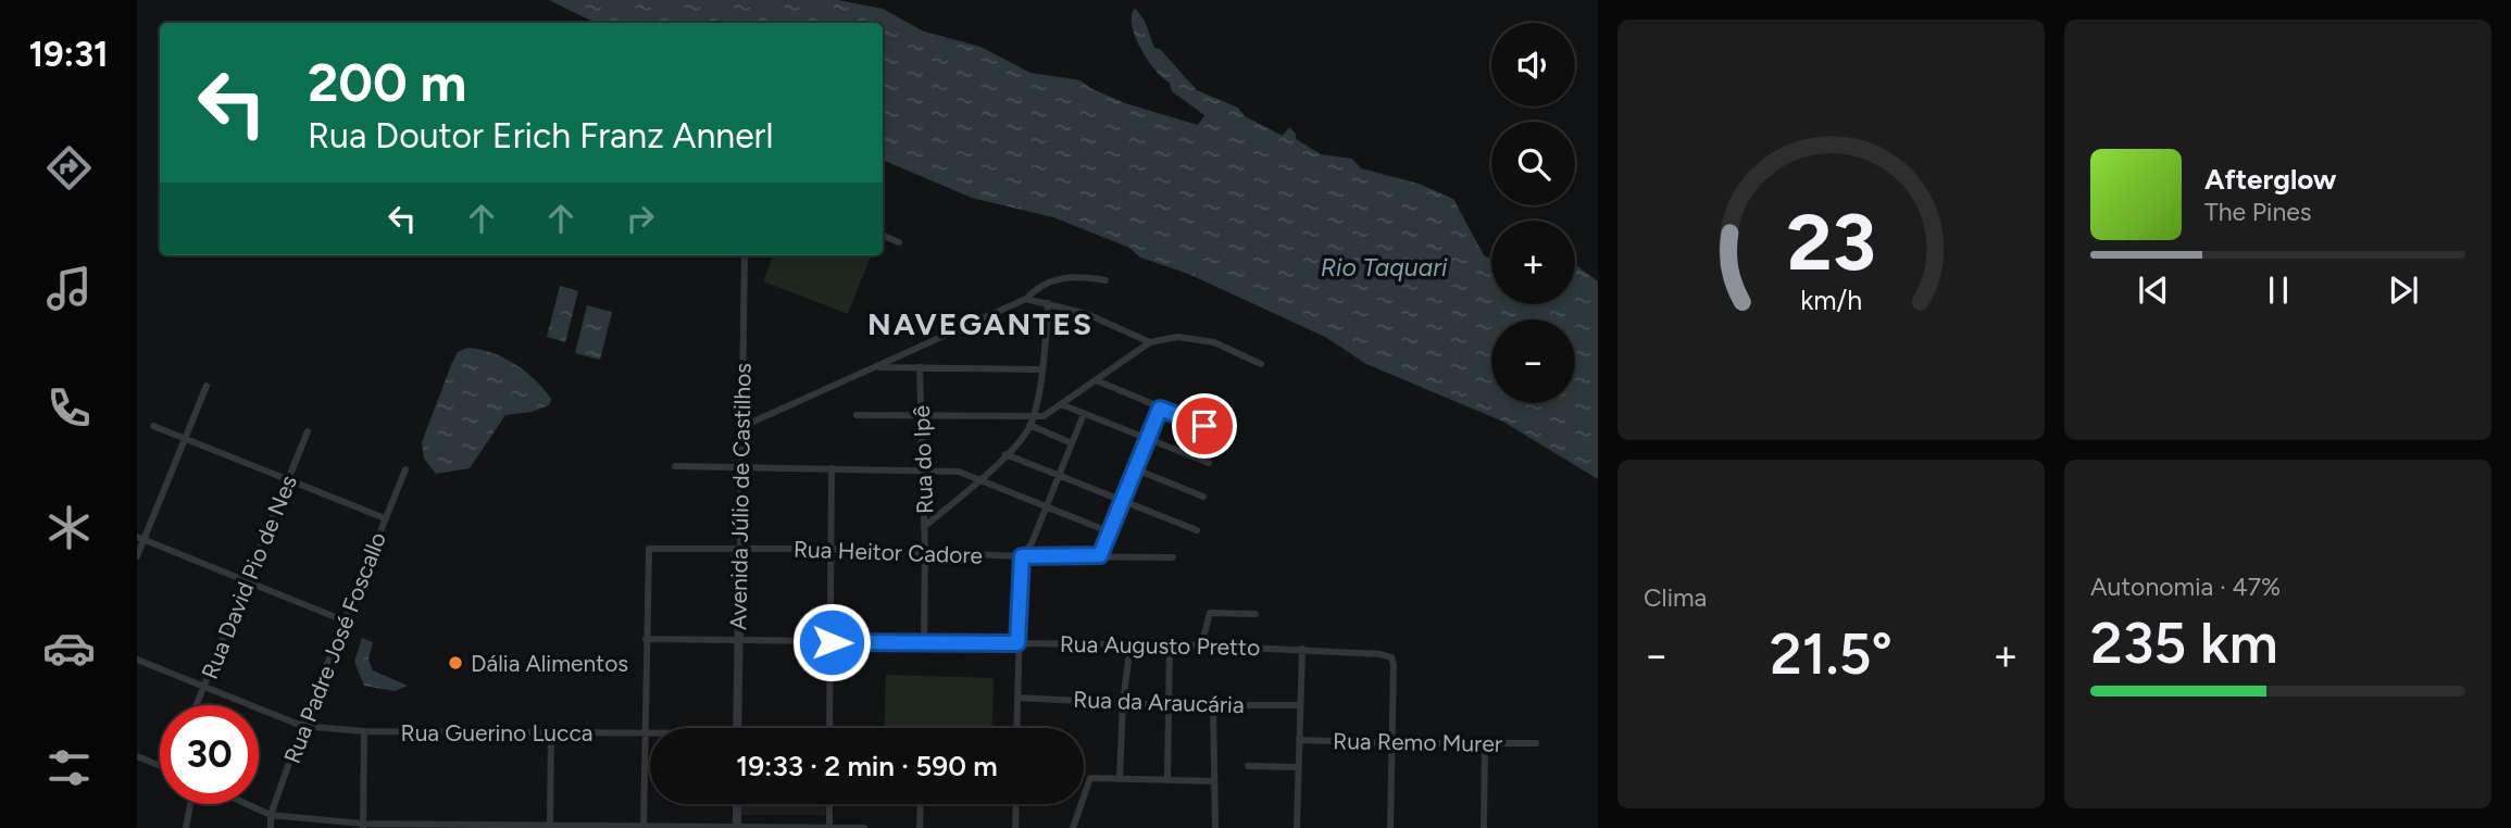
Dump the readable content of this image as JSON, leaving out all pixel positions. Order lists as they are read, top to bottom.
{
  "streets": {
    "street": [
      "Rua do Ipê",
      "Avenida Júlio de Castilhos",
      "Rua Heitor Cadore",
      "Rua David Pio de Nes",
      "Rua Augusto Pretto",
      "Rua Padre José Foscallo",
      "Rua da Araucária",
      "Rua Guerino Lucca",
      "Rua Remo Murer"
    ]
  },
  "crossings": [
    ["Rua do Ipê", "Rua Heitor Cadore"],
    ["Rua do Ipê", "Rua Augusto Pretto"],
    ["Avenida Júlio de Castilhos", "Rua Heitor Cadore"],
    ["Avenida Júlio de Castilhos", "Rua Augusto Pretto"],
    ["Rua Heitor Cadore", "Rua Augusto Pretto"],
    ["Rua David Pio de Nes", "Rua Guerino Lucca"],
    ["Rua Augusto Pretto", "Rua Remo Murer"],
    ["Rua Padre José Foscallo", "Rua Guerino Lucca"]
  ],
  "districts": ["NAVEGANTES"],
  "water": ["Rio Taquari"],
  "places": ["Dália Alimentos"],
  "page": {
    "tabs": "19:31",
    "map_buttons": ["+", "−"],
    "turn": ["200 m", "Rua Doutor Erich Franz Annerl"],
    "song": ["Afterglow", "The Pines"],
    "tile": [
      "Clima",
      ["Autonomia · 47%", "235 km"]
    ],
    "heat": ["−", "21.5°", "+"],
    "limit": "30",
    "trip": "19:33 · 2 min · 590 m",
    "gauge": ["23", "km/h"]
  }
}
